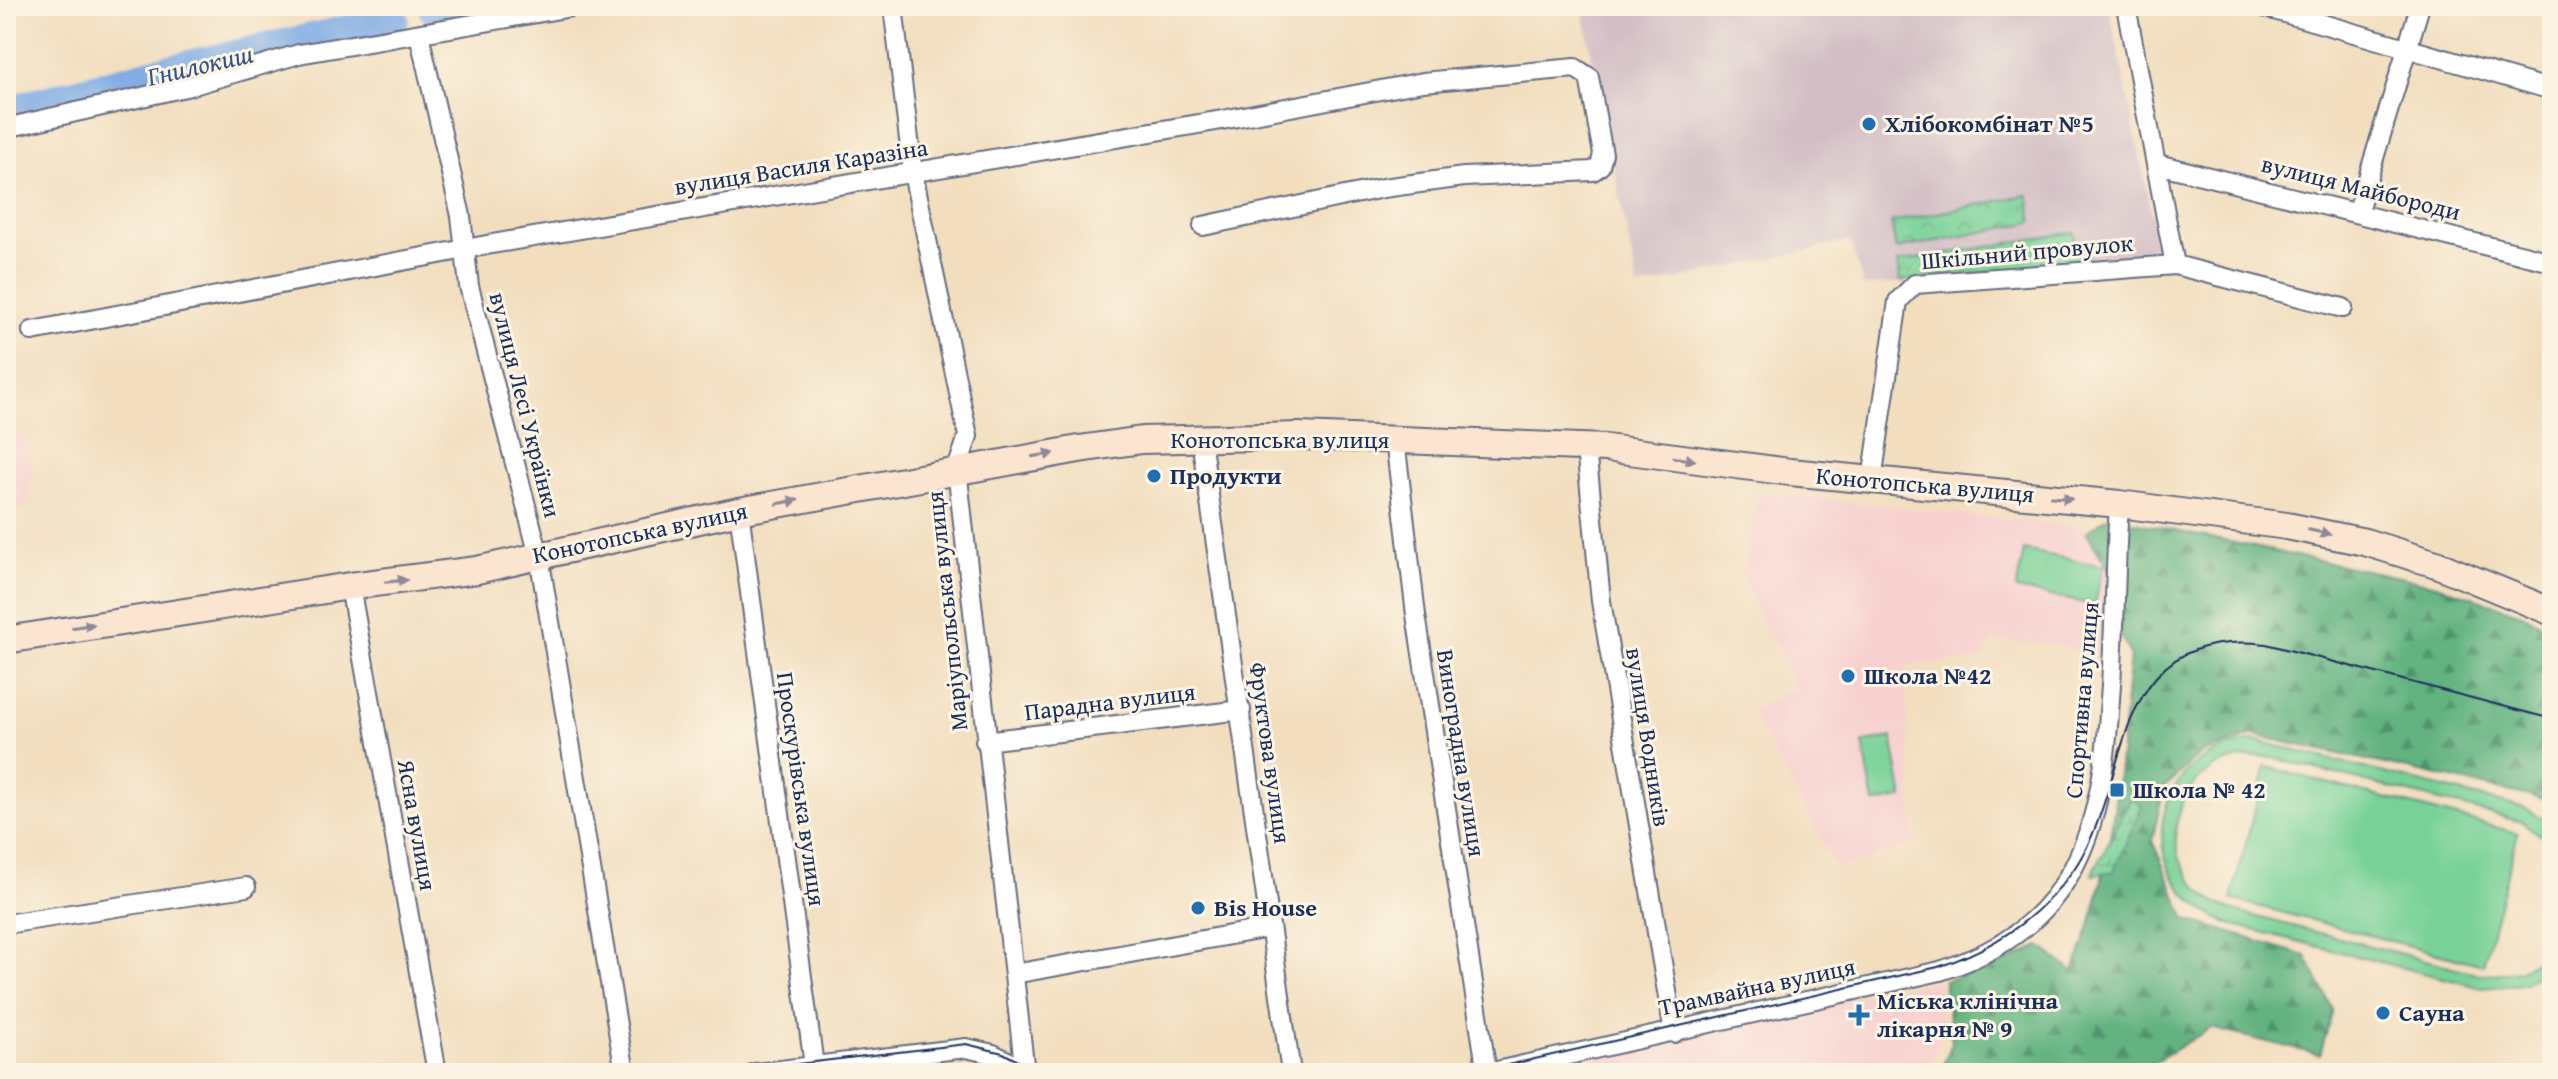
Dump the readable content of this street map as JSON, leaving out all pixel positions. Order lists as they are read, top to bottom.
{
  "streets": {
    "street": [
      "вулиця Василя Каразіна",
      "вулиця Майбороди",
      "Шкільний провулок",
      "вулиця Лесі Українки",
      "Конотопська вулиця",
      "Маріупольська вулиця",
      "Спортивна вулиця",
      "Парадна вулиця",
      "вулиця Водників",
      "Фруктова вулиця",
      "Виноградна вулиця",
      "Проскурівська вулиця",
      "Ясна вулиця",
      "Трамвайна вулиця"
    ]
  },
  "crossings": [
    ["вулиця Василя Каразіна", "вулиця Лесі Українки"],
    ["вулиця Василя Каразіна", "Маріупольська вулиця"],
    ["Шкільний провулок", "Конотопська вулиця"],
    ["вулиця Лесі Українки", "Конотопська вулиця"],
    ["Конотопська вулиця", "Маріупольська вулиця"],
    ["Конотопська вулиця", "Спортивна вулиця"],
    ["Конотопська вулиця", "вулиця Водників"],
    ["Конотопська вулиця", "Фруктова вулиця"],
    ["Конотопська вулиця", "Виноградна вулиця"],
    ["Конотопська вулиця", "Проскурівська вулиця"],
    ["Конотопська вулиця", "Ясна вулиця"],
    ["Маріупольська вулиця", "Парадна вулиця"],
    ["Спортивна вулиця", "Трамвайна вулиця"],
    ["Парадна вулиця", "Фруктова вулиця"],
    ["вулиця Водників", "Трамвайна вулиця"],
    ["Виноградна вулиця", "Трамвайна вулиця"]
  ],
  "one_way": ["Конотопська вулиця"],
  "water": ["Гнилокиш"],
  "places": {
    "other": [
      "Хлібокомбінат №5",
      "Продукти",
      "Школа №42",
      "Bis House",
      "Сауна"
    ],
    "transit": ["Школа № 42"],
    "health": ["Міська клінічна лікарня № 9"]
  }
}
